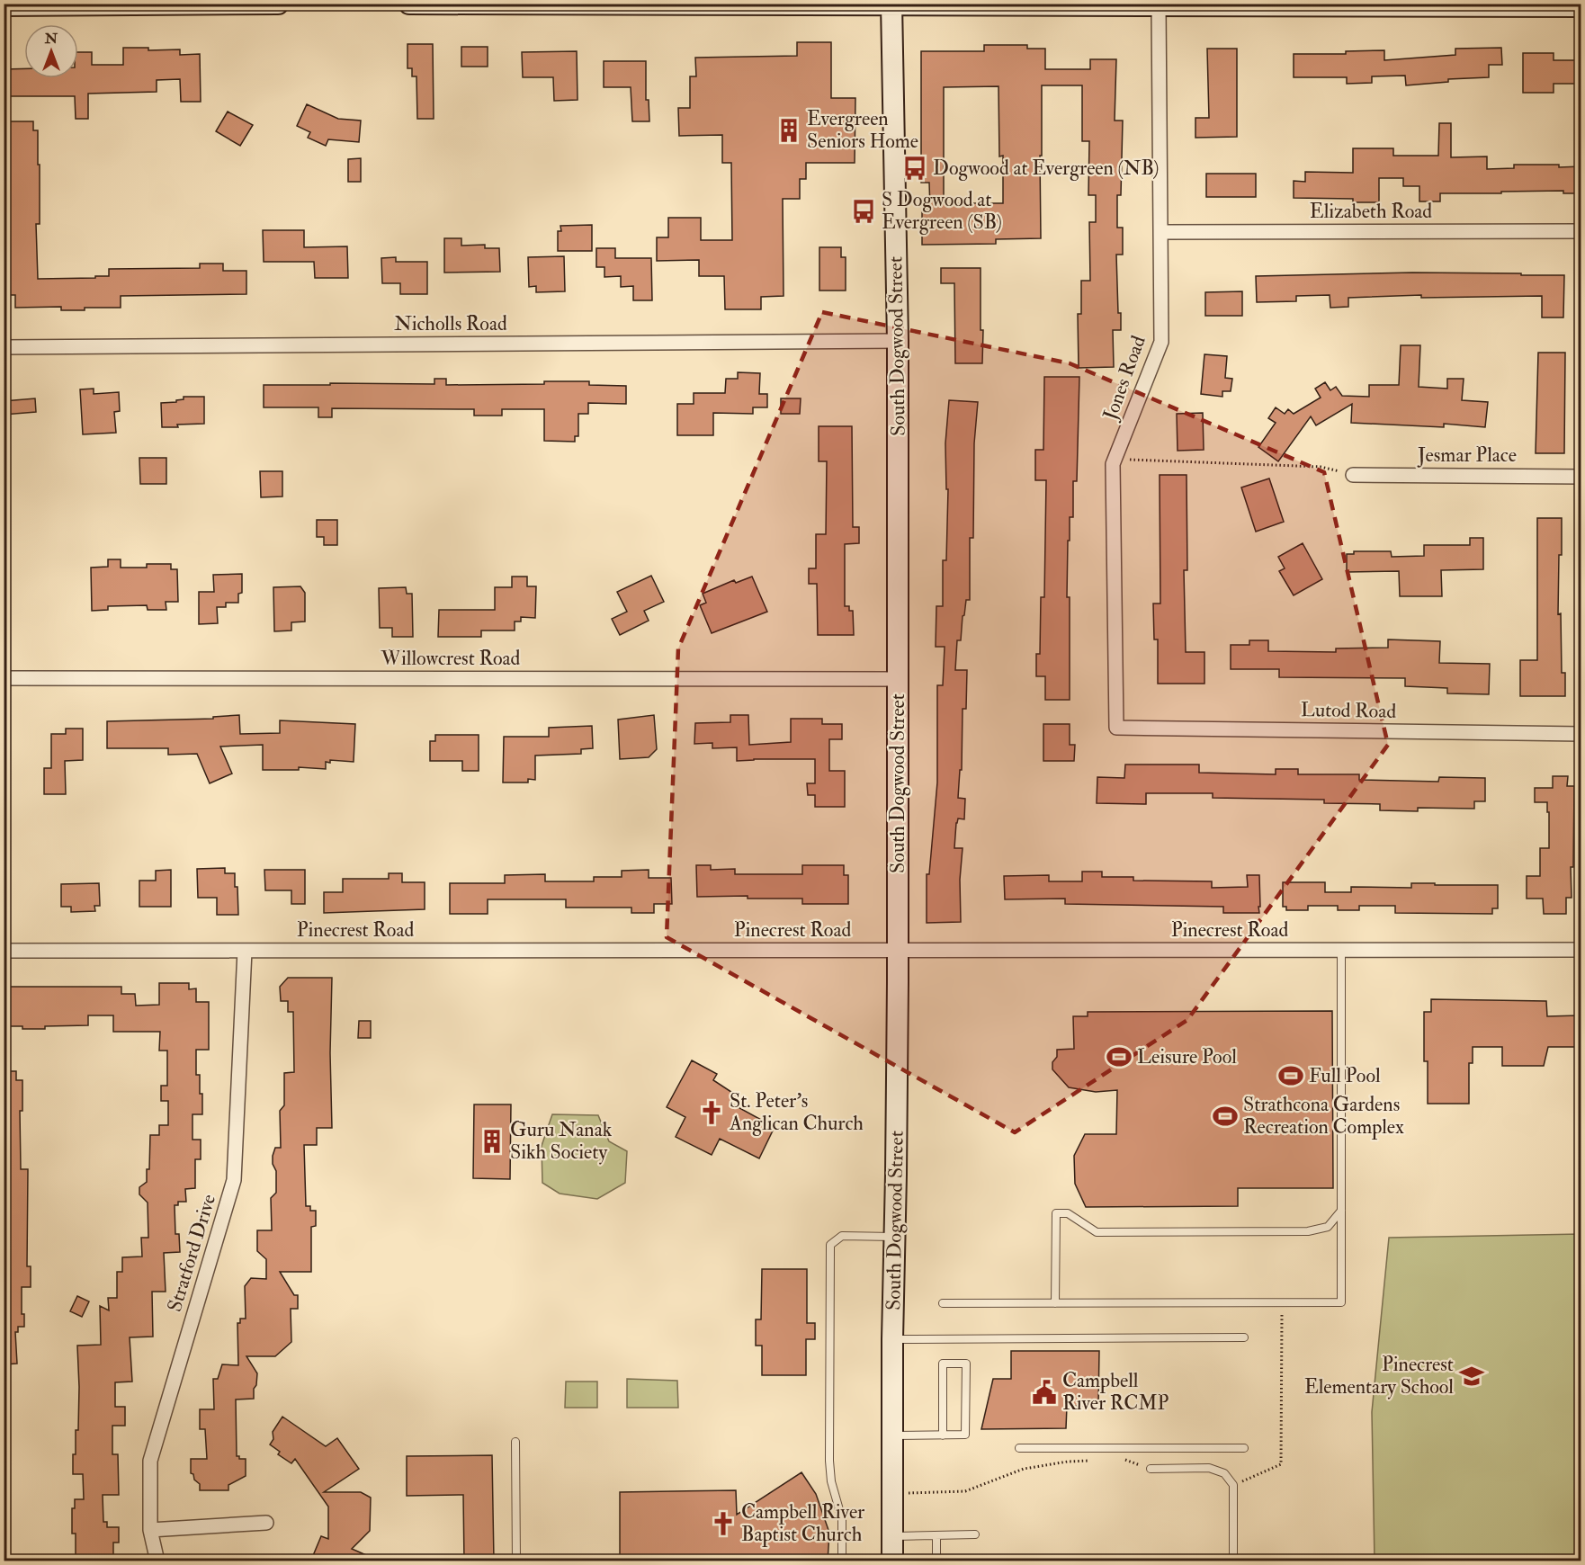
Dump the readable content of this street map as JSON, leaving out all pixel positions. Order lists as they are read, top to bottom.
{
  "streets": {
    "main road": ["South Dogwood Street"],
    "street": [
      "Elizabeth Road",
      "Nicholls Road",
      "Jones Road",
      "Jesmar Place",
      "Willowcrest Road",
      "Lutod Road",
      "Pinecrest Road",
      "Stratford Drive"
    ]
  },
  "crossings": [
    ["Elizabeth Road", "Jones Road"],
    ["Nicholls Road", "South Dogwood Street"],
    ["South Dogwood Street", "Willowcrest Road"],
    ["South Dogwood Street", "Pinecrest Road"],
    ["Jones Road", "Lutod Road"],
    ["Pinecrest Road", "Stratford Drive"]
  ],
  "places": {
    "building": ["Evergreen Seniors Home", "Guru Nanak Sikh Society"],
    "bus stop": ["Dogwood at Evergreen (NB)", "S Dogwood at Evergreen (SB)"],
    "sports": ["Leisure Pool", "Full Pool", "Strathcona Gardens Recreation Complex"],
    "church": ["St. Peter's Anglican Church", "Campbell River Baptist Church"],
    "school or university": ["Pinecrest Elementary School"],
    "public building": ["Campbell River RCMP"]
  },
  "north": "top"
}
